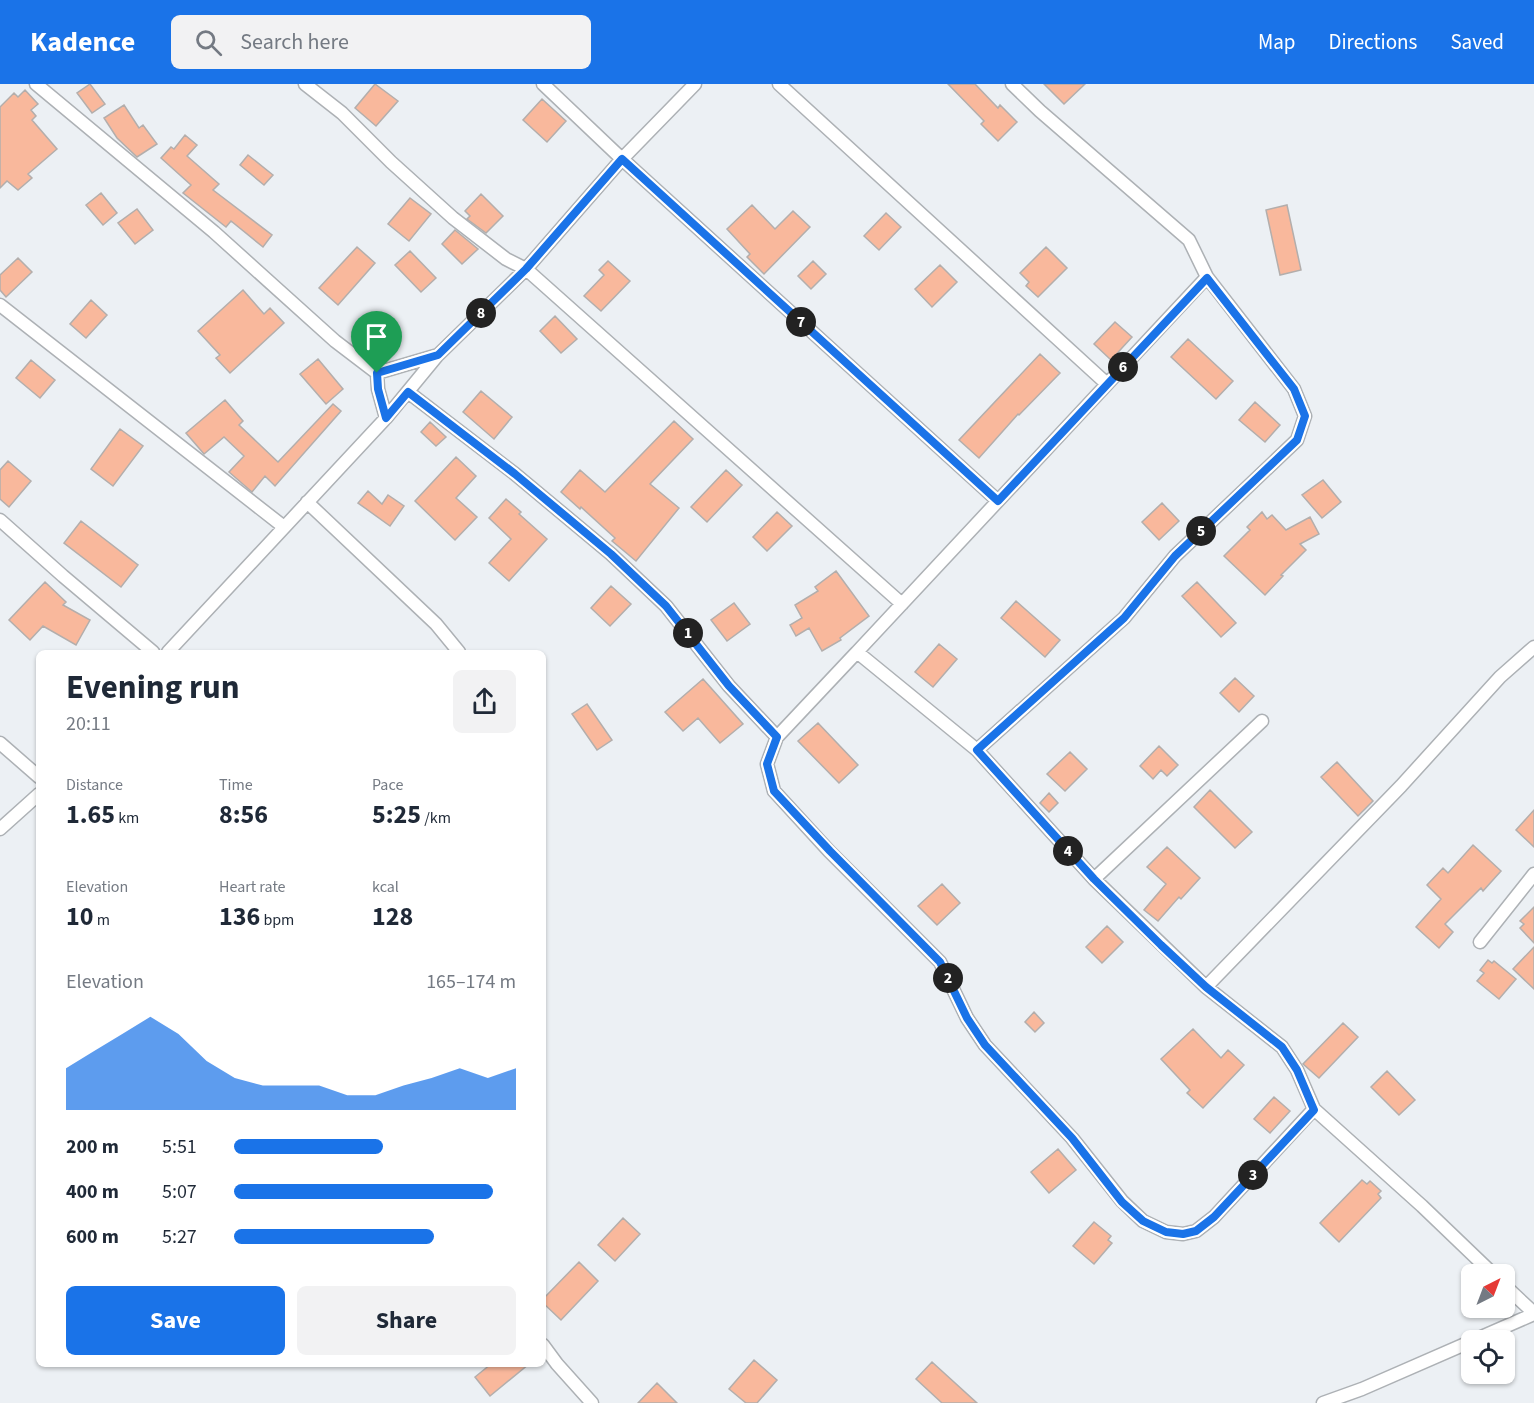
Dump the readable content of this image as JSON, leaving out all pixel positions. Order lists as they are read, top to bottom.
{
  "north": "top right",
  "page": {
    "header": "Kadence",
    "search": "Search here",
    "nav": ["Map", "Directions", "Saved"],
    "pins": [
      "8",
      "7",
      "6",
      "5",
      "1",
      "4",
      "2",
      "3"
    ],
    "heading": ["Evening run", "20:11"],
    "stats": [
      ["Distance", "1.65 km"],
      ["Time", "8:56"],
      ["Pace", "5:25 /km"],
      ["Elevation", "10 m"],
      ["Heart rate", "136 bpm"],
      ["kcal", "128"]
    ],
    "chart": ["Elevation", "165–174 m"],
    "list": [
      {
        "name": "200 m",
        "note": "5:51"
      },
      {
        "name": "400 m",
        "note": "5:07"
      },
      {
        "name": "600 m",
        "note": "5:27"
      }
    ],
    "buttons": ["Save", "Share"]
  }
}
